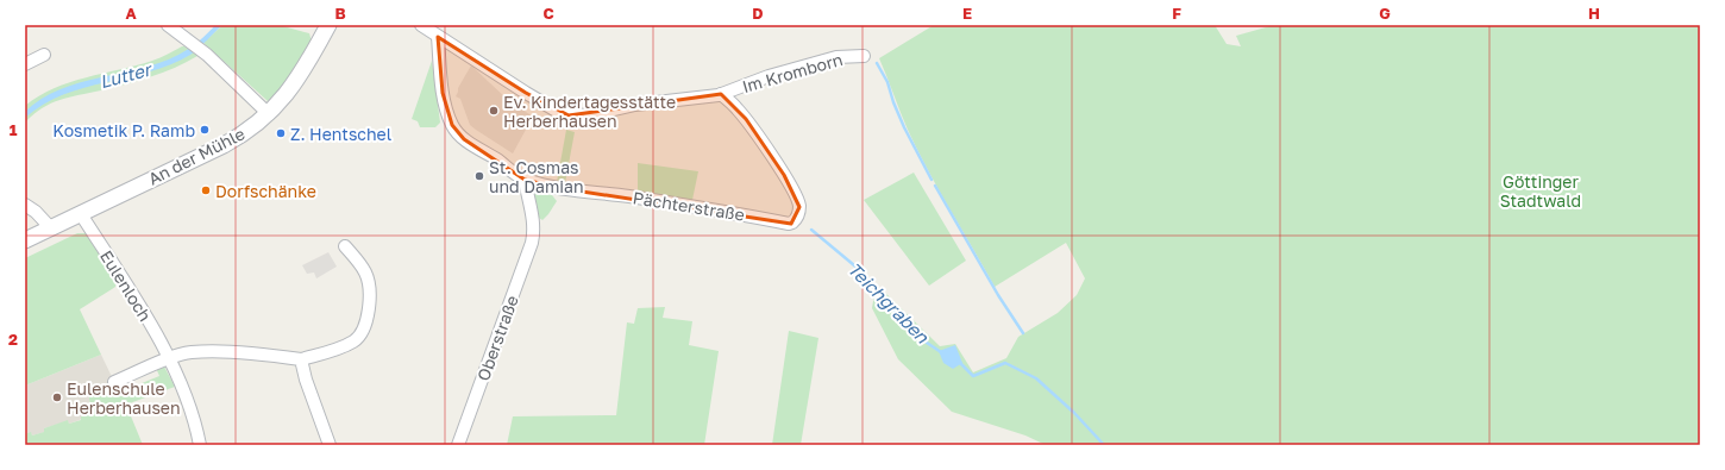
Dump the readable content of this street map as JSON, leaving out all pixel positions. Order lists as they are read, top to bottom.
{
  "streets": {
    "street": [
      "Im Kromborn",
      "An der Mühle",
      "Pächterstraße",
      "Eulenloch",
      "Oberstraße"
    ]
  },
  "crossings": [
    ["Im Kromborn", "Pächterstraße"],
    ["An der Mühle", "Eulenloch"],
    ["Pächterstraße", "Oberstraße"]
  ],
  "water": ["Lutter", "Teichgraben"],
  "parks": ["Göttinger Stadtwald"],
  "places": [
    "Ev. Kindertagesstätte Herberhausen",
    "Kosmetik P. Ramb",
    "Z. Hentschel",
    "St. Cosmas und Damian",
    "Dorfschänke",
    "Eulenschule Herberhausen"
  ],
  "grid": {
    "columns": [
      "A",
      "B",
      "C",
      "D",
      "E",
      "F",
      "G",
      "H"
    ],
    "rows": ["1", "2"]
  }
}
